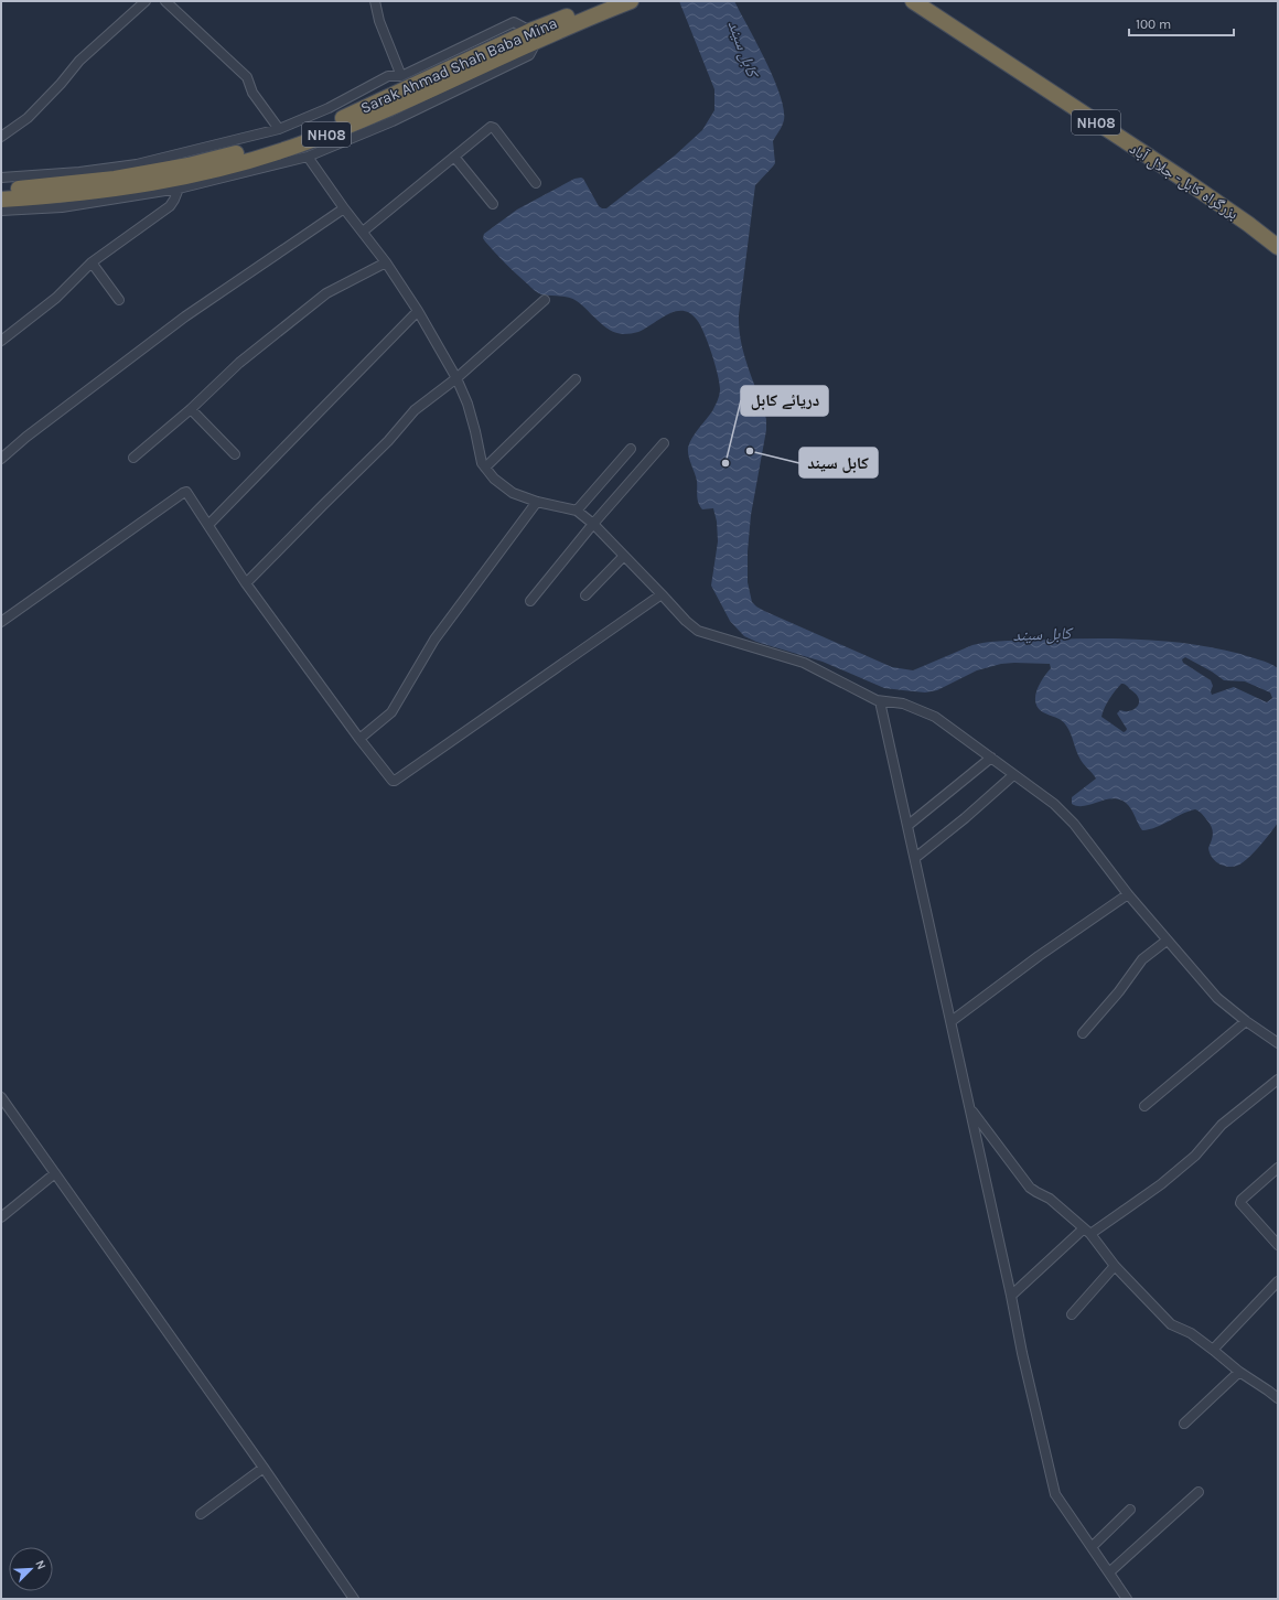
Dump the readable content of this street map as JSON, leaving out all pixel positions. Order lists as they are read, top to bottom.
{
  "streets": {
    "highway": ["Sarak Ahmad Shah Baba Mina", "NH08", "بزرگراه کابل- جلال آباد"]
  },
  "crossings": [
    ["Sarak Ahmad Shah Baba Mina", "NH08"]
  ],
  "water": ["کابل سيند"],
  "places": ["کابل سيند", "دریائے کابل"],
  "scale_bar": "100 m",
  "north": "top right"
}
